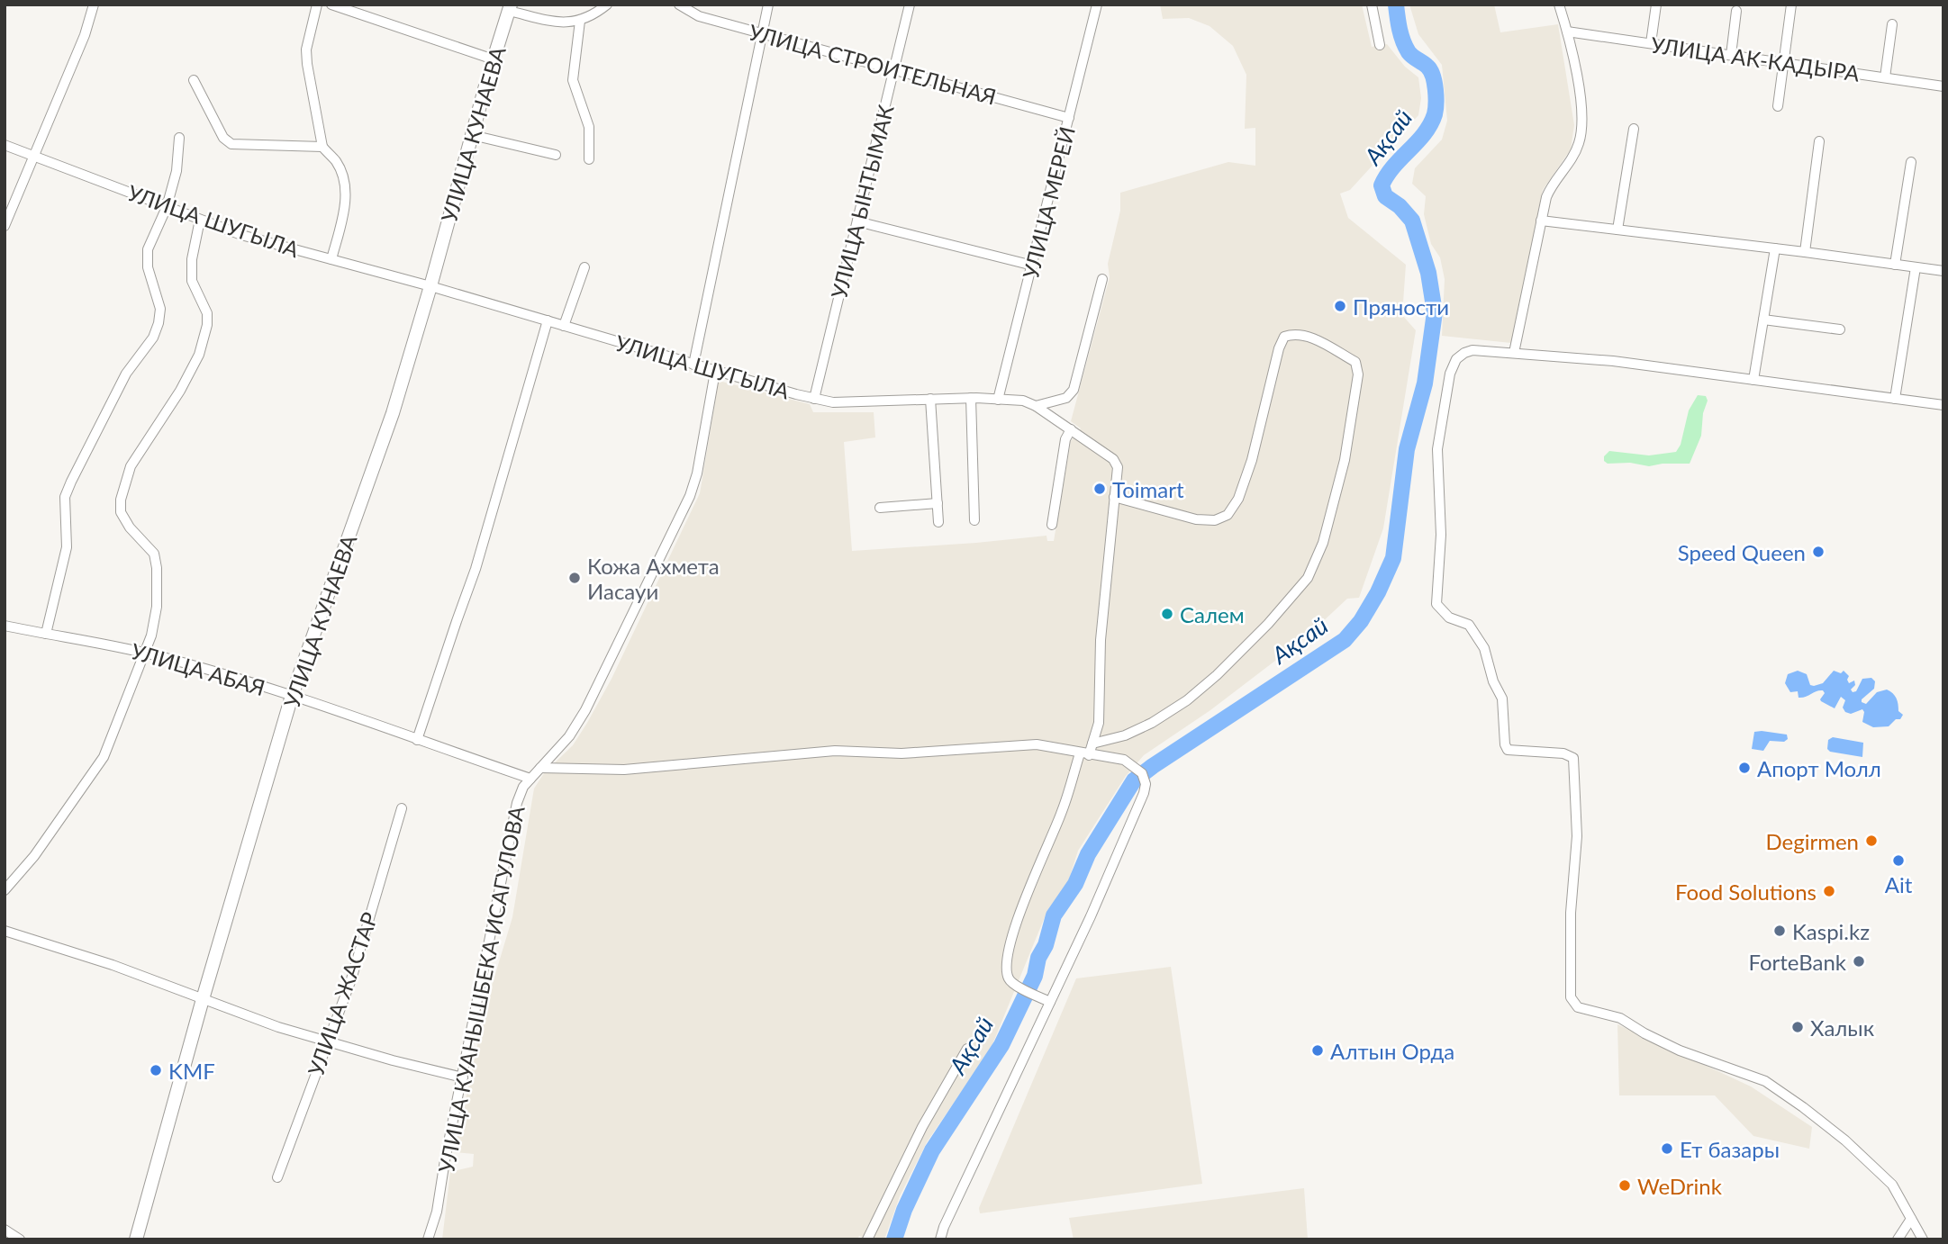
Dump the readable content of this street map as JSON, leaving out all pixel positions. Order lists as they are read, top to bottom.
{
  "streets": {
    "main road": ["УЛИЦА КУНАЕВА"],
    "street": [
      "УЛИЦА АК-КАДЫРА",
      "УЛИЦА СТРОИТЕЛЬНАЯ",
      "УЛИЦА ЫНТЫМАК",
      "УЛИЦА МЕРЕЙ",
      "УЛИЦА ШУГЫЛА",
      "УЛИЦА АБАЯ",
      "УЛИЦА КУАНЫШБЕКА ИСАГУЛОВА",
      "УЛИЦА ЖАСТАР"
    ]
  },
  "crossings": [
    ["УЛИЦА СТРОИТЕЛЬНАЯ", "УЛИЦА ЫНТЫМАК"],
    ["УЛИЦА СТРОИТЕЛЬНАЯ", "УЛИЦА МЕРЕЙ"],
    ["УЛИЦА КУНАЕВА", "УЛИЦА ШУГЫЛА"],
    ["УЛИЦА КУНАЕВА", "УЛИЦА АБАЯ"],
    ["УЛИЦА ЫНТЫМАК", "УЛИЦА ШУГЫЛА"],
    ["УЛИЦА МЕРЕЙ", "УЛИЦА ШУГЫЛА"],
    ["УЛИЦА ШУГЫЛА", "УЛИЦА КУАНЫШБЕКА ИСАГУЛОВА"],
    ["УЛИЦА АБАЯ", "УЛИЦА КУАНЫШБЕКА ИСАГУЛОВА"]
  ],
  "water": ["Ақсай"],
  "places": [
    "Пряности",
    "Toimart",
    "Speed Queen",
    "Кожа Ахмета Иасауи",
    "Салем",
    "Апорт Молл",
    "Degirmen",
    "Ait",
    "Food Solutions",
    "Kaspi.kz",
    "ForteBank",
    "Халык",
    "Алтын Орда",
    "KMF",
    "Ет базары",
    "WeDrink"
  ]
}
